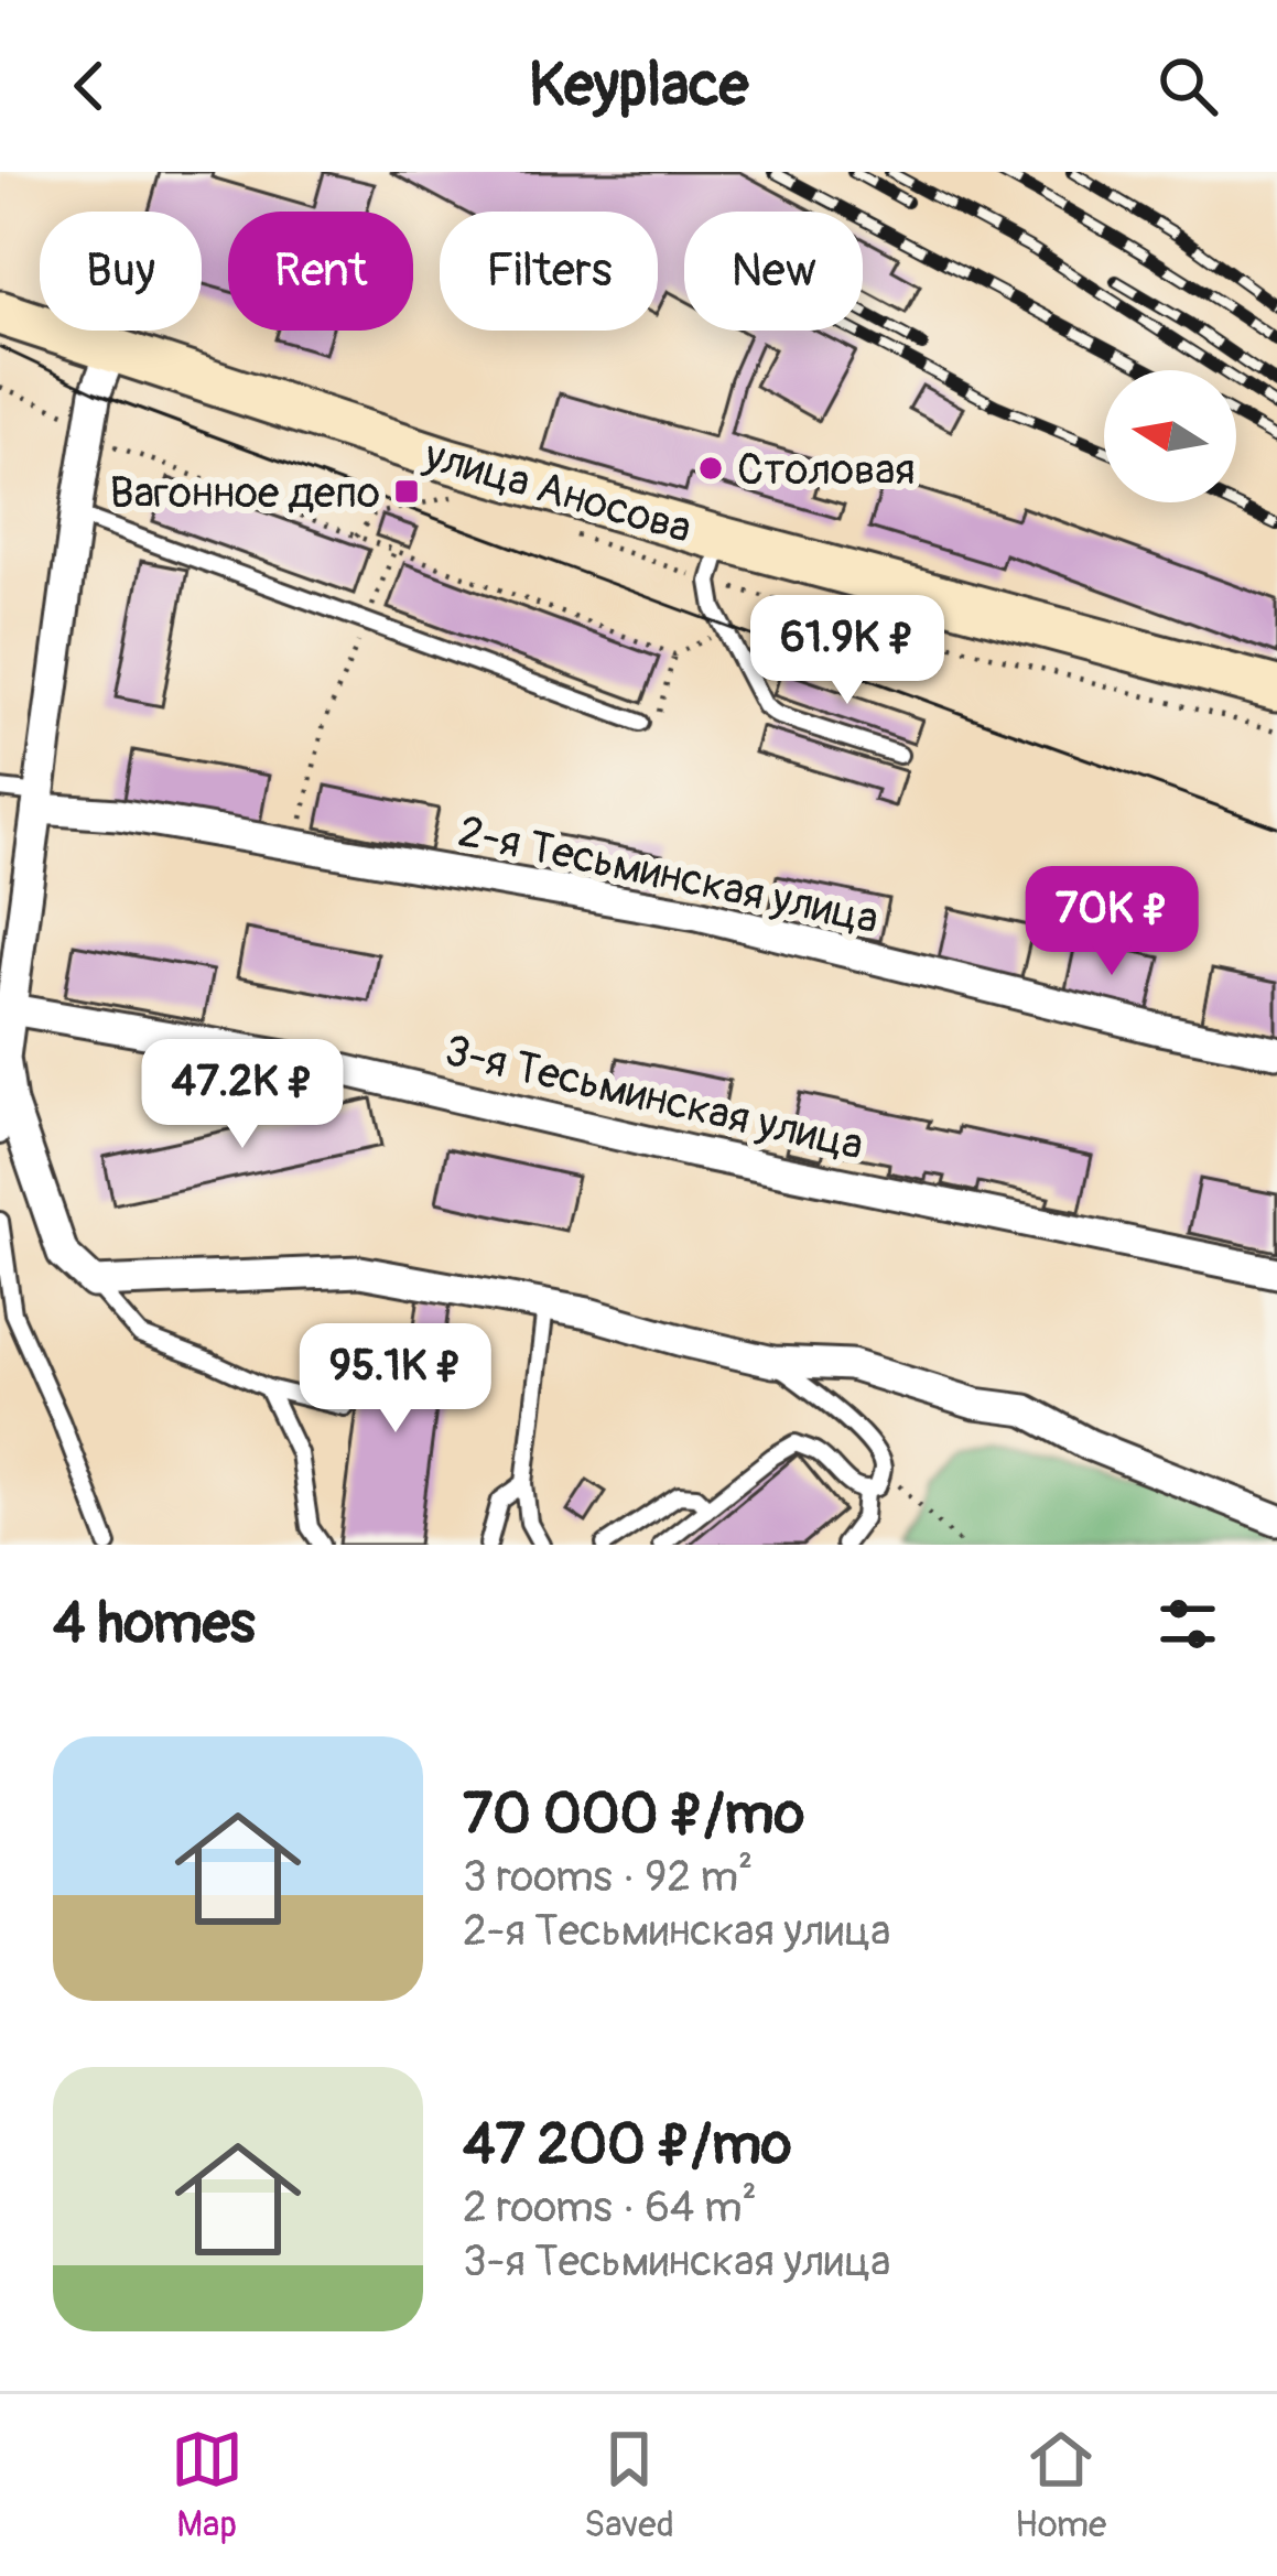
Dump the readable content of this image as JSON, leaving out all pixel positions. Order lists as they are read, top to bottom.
{
  "streets": {
    "main road": ["улица Аносова"],
    "street": ["2-я Тесьминская улица", "3-я Тесьминская улица"]
  },
  "places": {
    "other": ["Столовая"],
    "transit": ["Вагонное депо"]
  },
  "north": "left",
  "page": {
    "header": "Keyplace",
    "chip": [
      "Buy",
      "Rent",
      "Filters",
      "New"
    ],
    "price": [
      "61.9K ₽",
      "70K ₽",
      "47.2K ₽",
      "95.1K ₽"
    ],
    "heading": "4 homes",
    "list": [
      {
        "name": "70 000 ₽/mo",
        "note": "3 rooms · 92 m² · 2-я Тесьминская улица"
      },
      {
        "name": "47 200 ₽/mo",
        "note": "2 rooms · 64 m² · 3-я Тесьминская улица"
      }
    ],
    "tabs": ["Map", "Saved", "Home"]
  }
}
